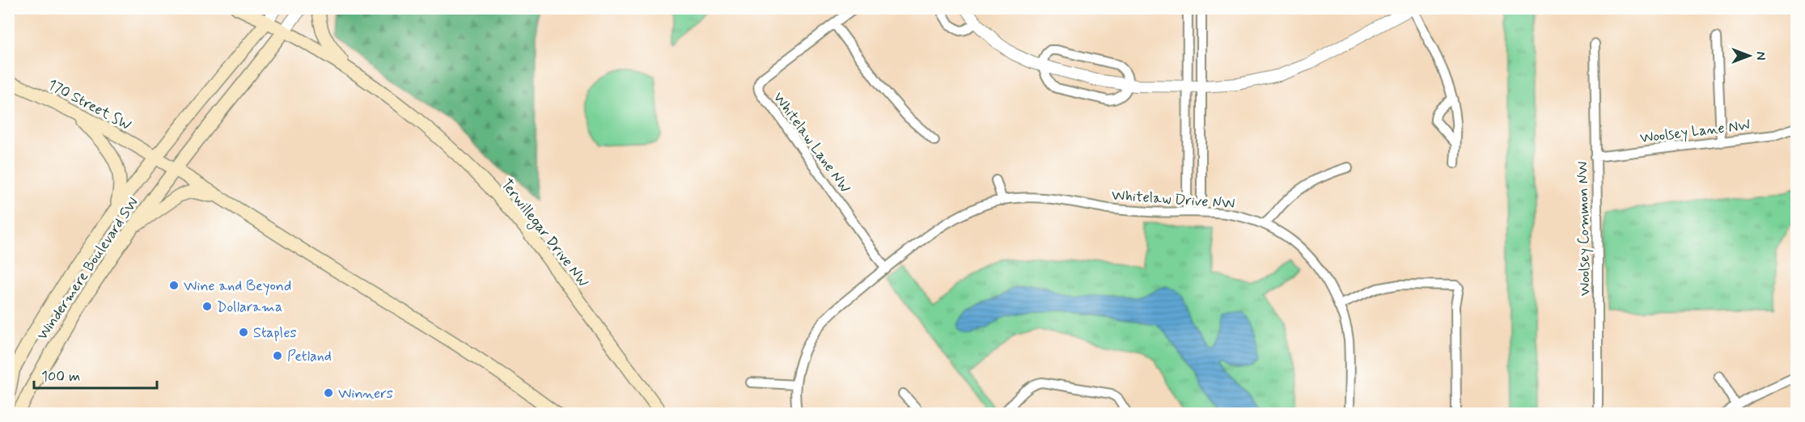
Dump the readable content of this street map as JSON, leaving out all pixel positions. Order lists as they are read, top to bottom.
{
  "streets": {
    "main road": ["170 Street SW", "Terwillegar Drive NW", "Windermere Boulevard SW"],
    "street": [
      "Woolsey Lane NW",
      "Whitelaw Lane NW",
      "Whitelaw Drive NW",
      "Woolsey Common NW"
    ]
  },
  "crossings": [
    ["170 Street SW", "Windermere Boulevard SW"],
    ["Woolsey Lane NW", "Woolsey Common NW"],
    ["Whitelaw Lane NW", "Whitelaw Drive NW"],
    ["Terwillegar Drive NW", "Windermere Boulevard SW"]
  ],
  "places": [
    "Wine and Beyond",
    "Dollarama",
    "Staples",
    "Petland",
    "Winners"
  ],
  "scale_bar": "100 m",
  "north": "right"
}
